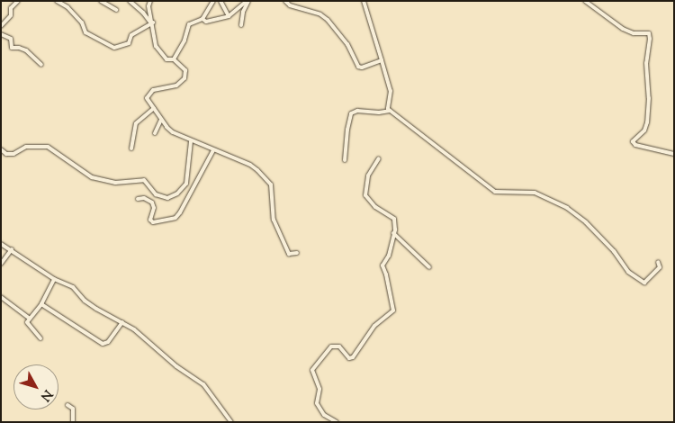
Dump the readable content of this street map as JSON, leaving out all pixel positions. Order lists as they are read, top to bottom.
{
  "north": "bottom right"
}
